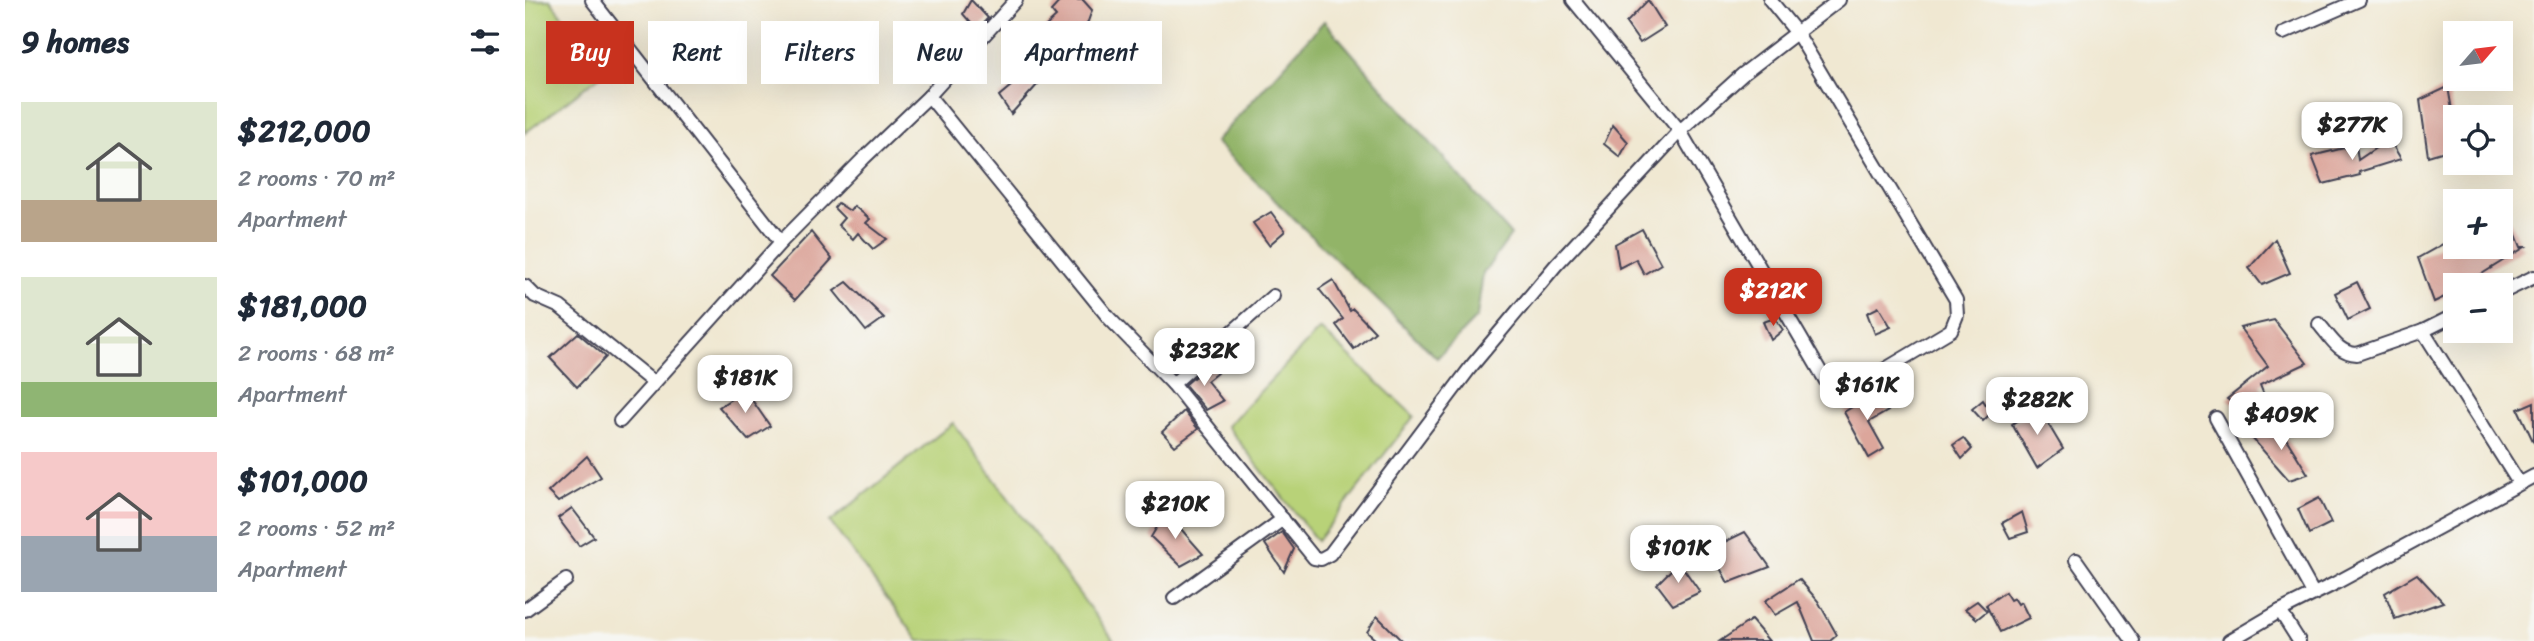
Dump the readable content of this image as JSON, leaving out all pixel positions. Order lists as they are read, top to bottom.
{
  "north": "top right",
  "page": {
    "heading": "9 homes",
    "map_buttons": ["+", "−"],
    "chip": [
      "Buy",
      "Rent",
      "Filters",
      "New",
      "Apartment"
    ],
    "list": [
      {
        "name": "$212,000",
        "note": "2 rooms · 70 m² · Apartment"
      },
      {
        "name": "$181,000",
        "note": "2 rooms · 68 m² · Apartment"
      },
      {
        "name": "$101,000",
        "note": "2 rooms · 52 m² · Apartment"
      }
    ],
    "price": [
      "$277K",
      "$212K",
      "$232K",
      "$181K",
      "$161K",
      "$282K",
      "$409K",
      "$210K",
      "$101K"
    ]
  }
}
